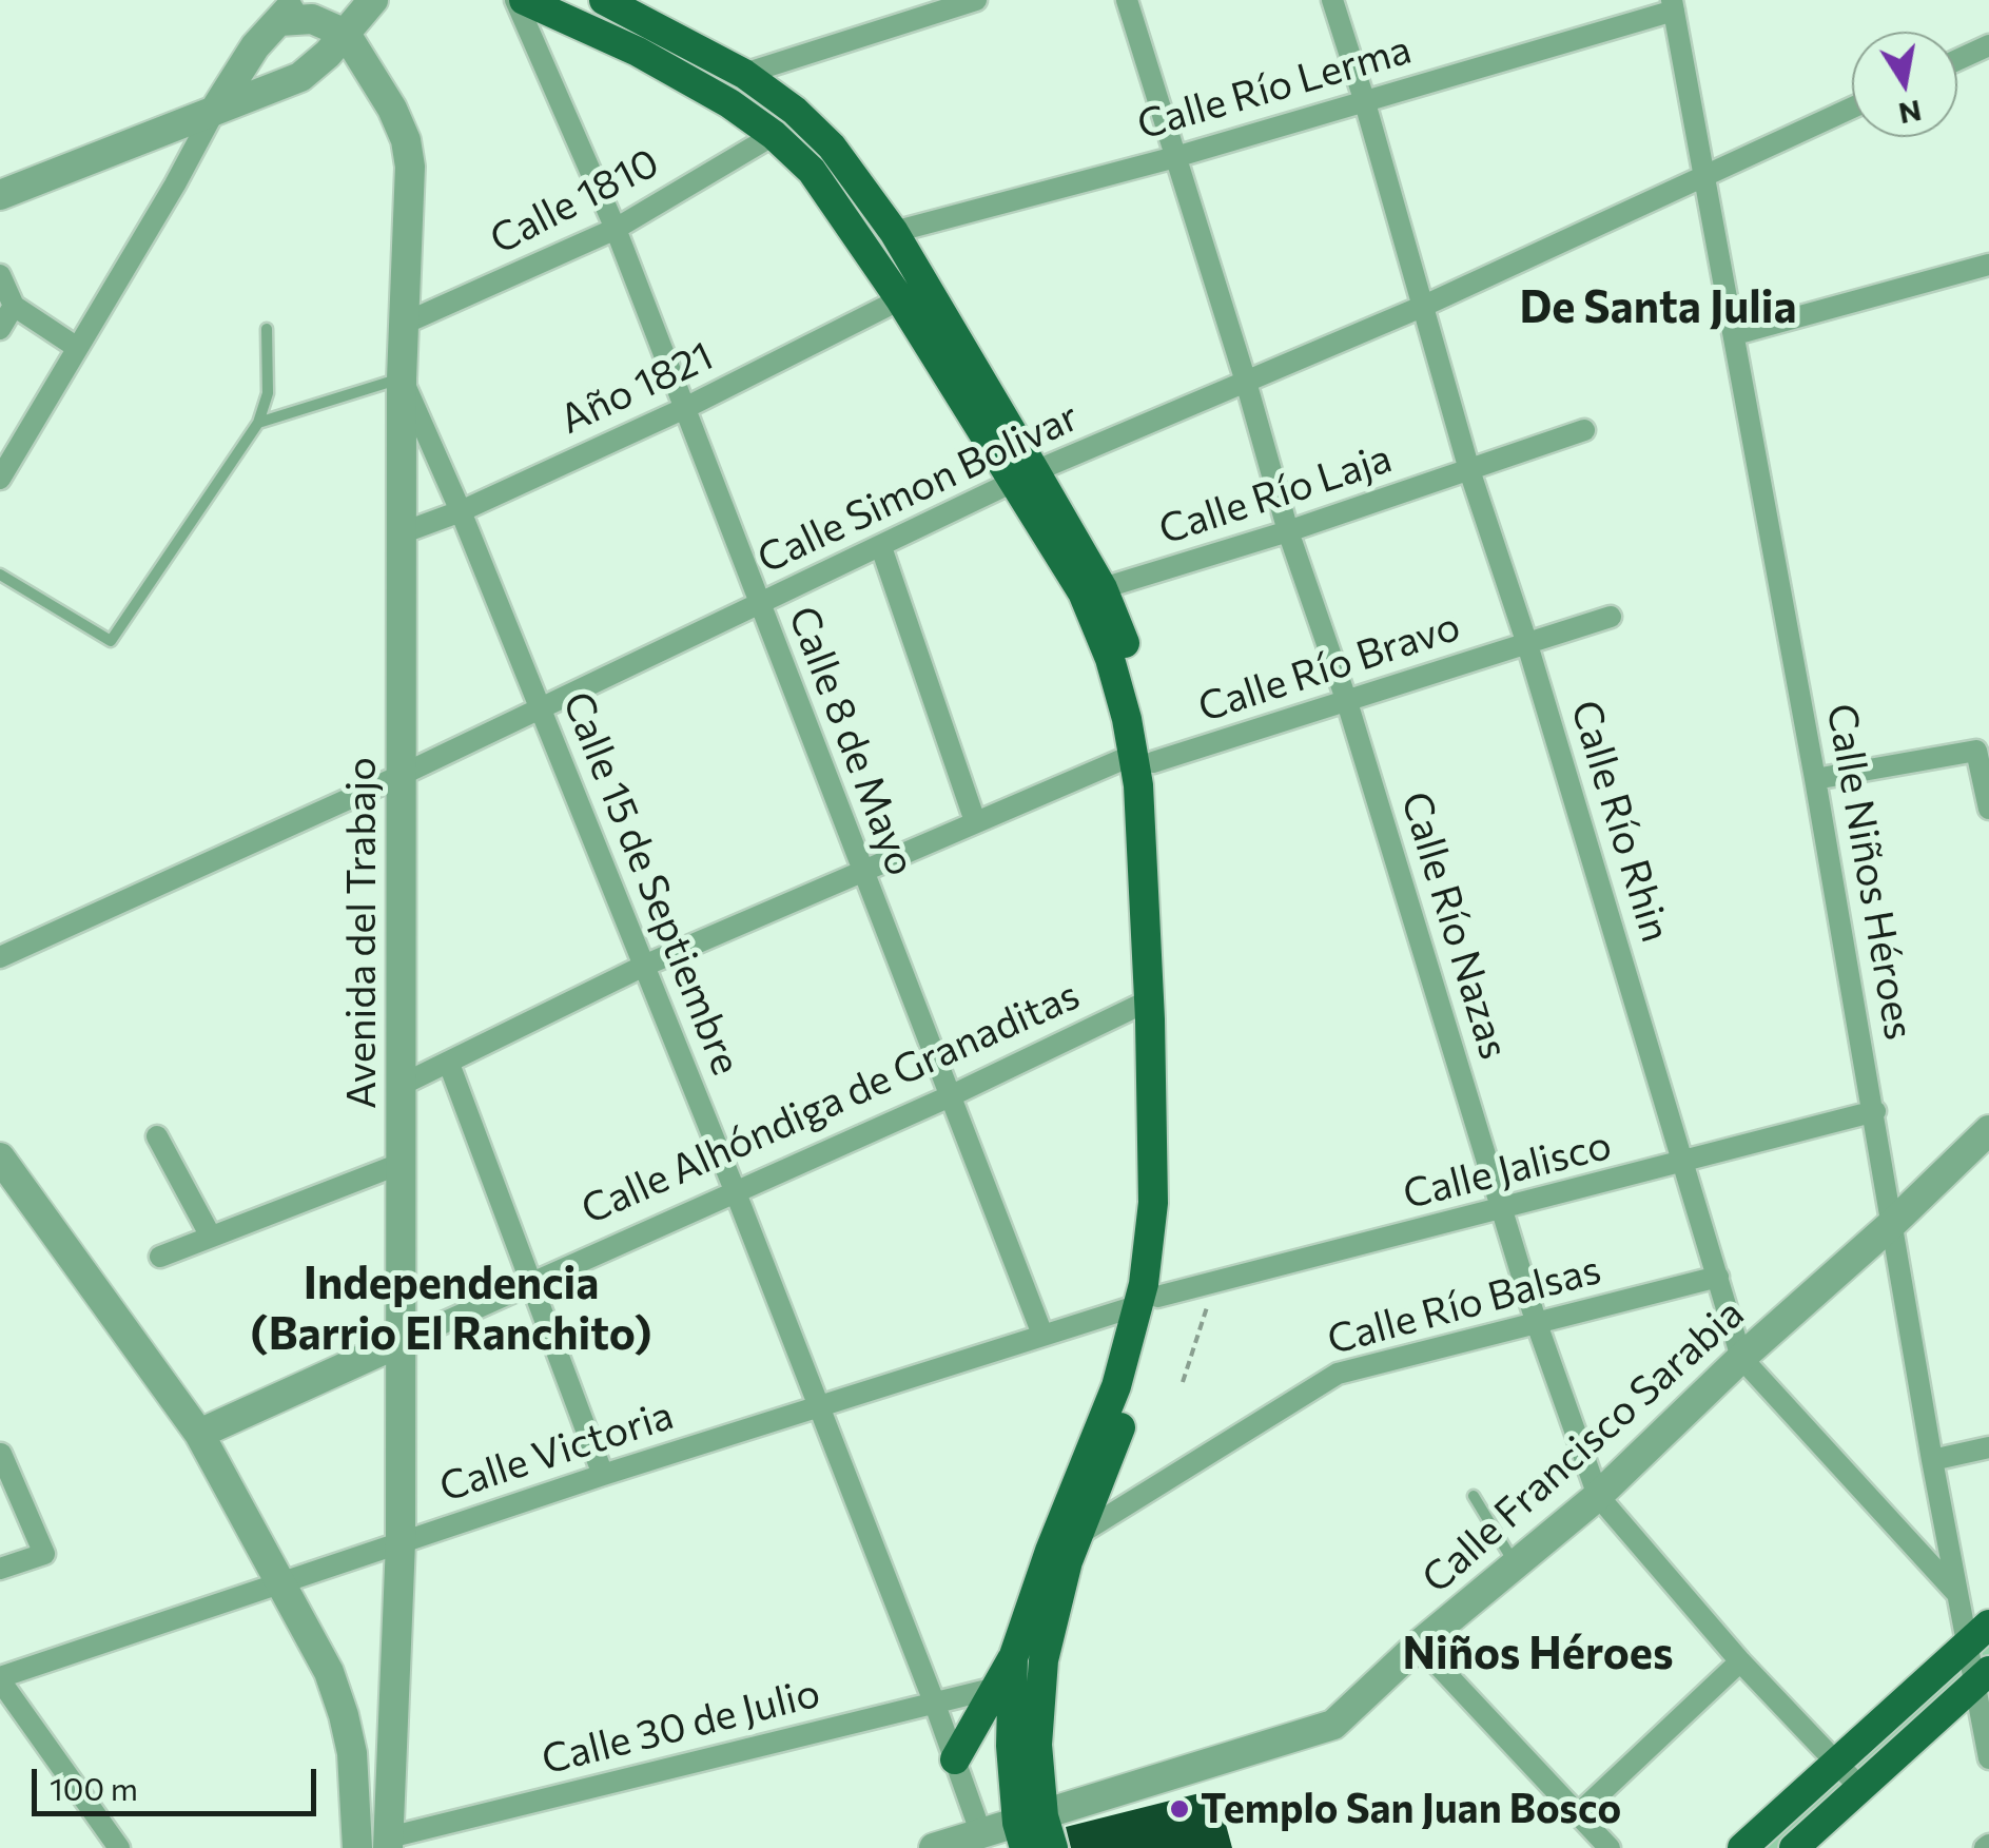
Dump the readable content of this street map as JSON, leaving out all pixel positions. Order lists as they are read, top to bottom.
{
  "streets": {
    "street": [
      "Calle Río Lerma",
      "Calle 1810",
      "Año 1821",
      "Calle Simon Bolivar",
      "Calle Río Laja",
      "Calle Río Bravo",
      "Calle 8 de Mayo",
      "Calle Río Rhin",
      "Calle Niños Héroes",
      "Calle 15 de Septiembre",
      "Calle Río Nazas",
      "Avenida del Trabajo",
      "Calle Alhóndiga de Granaditas",
      "Calle Jalisco",
      "Calle Río Balsas",
      "Calle Francisco Sarabia",
      "Calle Victoria",
      "Calle 30 de Julio"
    ]
  },
  "crossings": [
    ["Calle Río Lerma", "Calle Río Rhin"],
    ["Calle Río Lerma", "Calle Niños Héroes"],
    ["Calle Río Lerma", "Calle Río Nazas"],
    ["Calle 1810", "Calle 8 de Mayo"],
    ["Calle 1810", "Avenida del Trabajo"],
    ["Año 1821", "Calle 8 de Mayo"],
    ["Año 1821", "Calle 15 de Septiembre"],
    ["Año 1821", "Avenida del Trabajo"],
    ["Calle Simon Bolivar", "Calle 8 de Mayo"],
    ["Calle Simon Bolivar", "Calle Río Rhin"],
    ["Calle Simon Bolivar", "Calle Niños Héroes"],
    ["Calle Simon Bolivar", "Calle 15 de Septiembre"],
    ["Calle Simon Bolivar", "Calle Río Nazas"],
    ["Calle Simon Bolivar", "Avenida del Trabajo"],
    ["Calle Río Laja", "Calle Río Rhin"],
    ["Calle Río Laja", "Calle Río Nazas"],
    ["Calle Río Bravo", "Calle 8 de Mayo"],
    ["Calle Río Bravo", "Calle Río Rhin"],
    ["Calle Río Bravo", "Calle 15 de Septiembre"],
    ["Calle Río Bravo", "Calle Río Nazas"],
    ["Calle Río Bravo", "Avenida del Trabajo"],
    ["Calle 8 de Mayo", "Calle Alhóndiga de Granaditas"],
    ["Calle 8 de Mayo", "Calle Victoria"],
    ["Calle Río Rhin", "Calle Niños Héroes"],
    ["Calle Río Rhin", "Calle Jalisco"],
    ["Calle Río Rhin", "Calle Río Balsas"],
    ["Calle Río Rhin", "Calle Francisco Sarabia"],
    ["Calle Niños Héroes", "Calle Jalisco"],
    ["Calle Niños Héroes", "Calle Francisco Sarabia"],
    ["Calle 15 de Septiembre", "Avenida del Trabajo"],
    ["Calle 15 de Septiembre", "Calle Alhóndiga de Granaditas"],
    ["Calle 15 de Septiembre", "Calle Francisco Sarabia"],
    ["Calle 15 de Septiembre", "Calle Victoria"],
    ["Calle 15 de Septiembre", "Calle 30 de Julio"],
    ["Calle Río Nazas", "Calle Jalisco"],
    ["Calle Río Nazas", "Calle Río Balsas"],
    ["Calle Río Nazas", "Calle Francisco Sarabia"],
    ["Avenida del Trabajo", "Calle Alhóndiga de Granaditas"],
    ["Avenida del Trabajo", "Calle Victoria"],
    ["Avenida del Trabajo", "Calle 30 de Julio"],
    ["Calle Jalisco", "Calle Victoria"]
  ],
  "districts": ["De Santa Julia", "Independencia (Barrio El Ranchito)", "Niños Héroes"],
  "places": ["Templo San Juan Bosco"],
  "scale_bar": "100 m",
  "north": "bottom"
}
